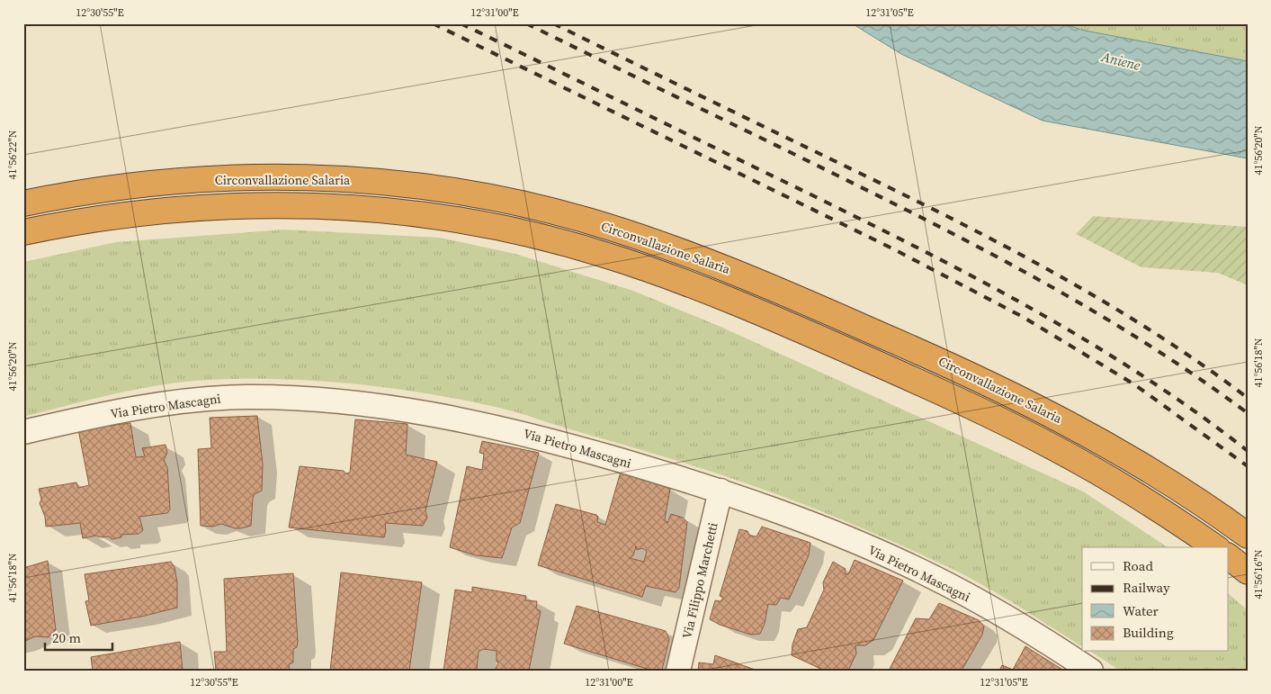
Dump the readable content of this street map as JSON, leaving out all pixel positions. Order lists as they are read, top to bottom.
{
  "streets": {
    "highway": ["Circonvallazione Salaria"],
    "street": ["Via Pietro Mascagni", "Via Filippo Marchetti"]
  },
  "crossings": [
    ["Via Pietro Mascagni", "Via Filippo Marchetti"]
  ],
  "water": ["Aniene"],
  "legend": [
    "Road",
    "Railway",
    "Water",
    "Building"
  ],
  "scale_bar": "20 m",
  "coordinates": [
    "12°30'55\"E",
    "12°31'00\"E",
    "12°31'05\"E",
    "41°56'20\"N",
    "41°56'22\"N",
    "41°56'18\"N",
    "41°56'16\"N"
  ]
}
